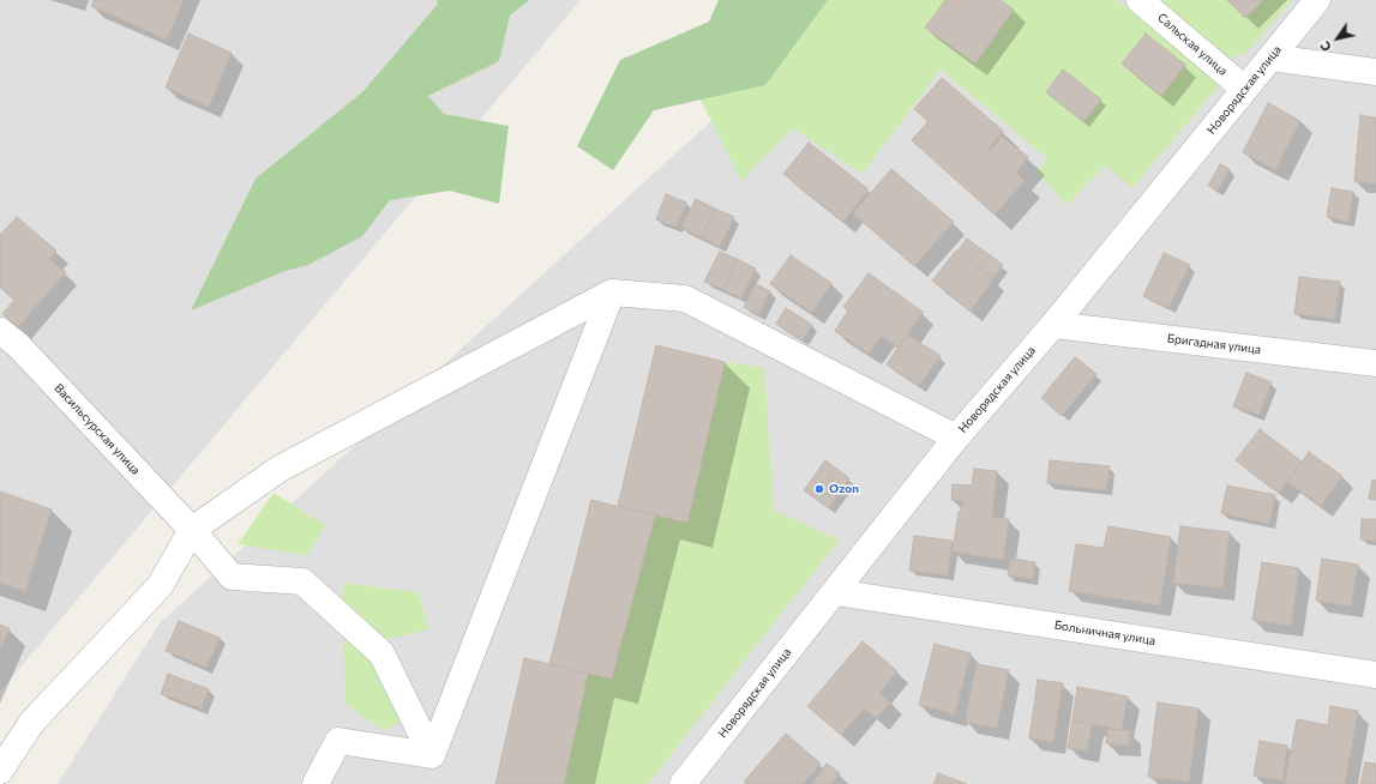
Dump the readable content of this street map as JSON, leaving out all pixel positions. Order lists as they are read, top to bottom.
{
  "streets": {
    "street": [
      "Сальская улица",
      "Новорядская улица",
      "Бригадная улица",
      "Васильсурская улица",
      "Больничная улица"
    ]
  },
  "crossings": [
    ["Сальская улица", "Новорядская улица"],
    ["Новорядская улица", "Бригадная улица"],
    ["Новорядская улица", "Больничная улица"]
  ],
  "places": ["Ozon"],
  "north": "bottom left"
}
